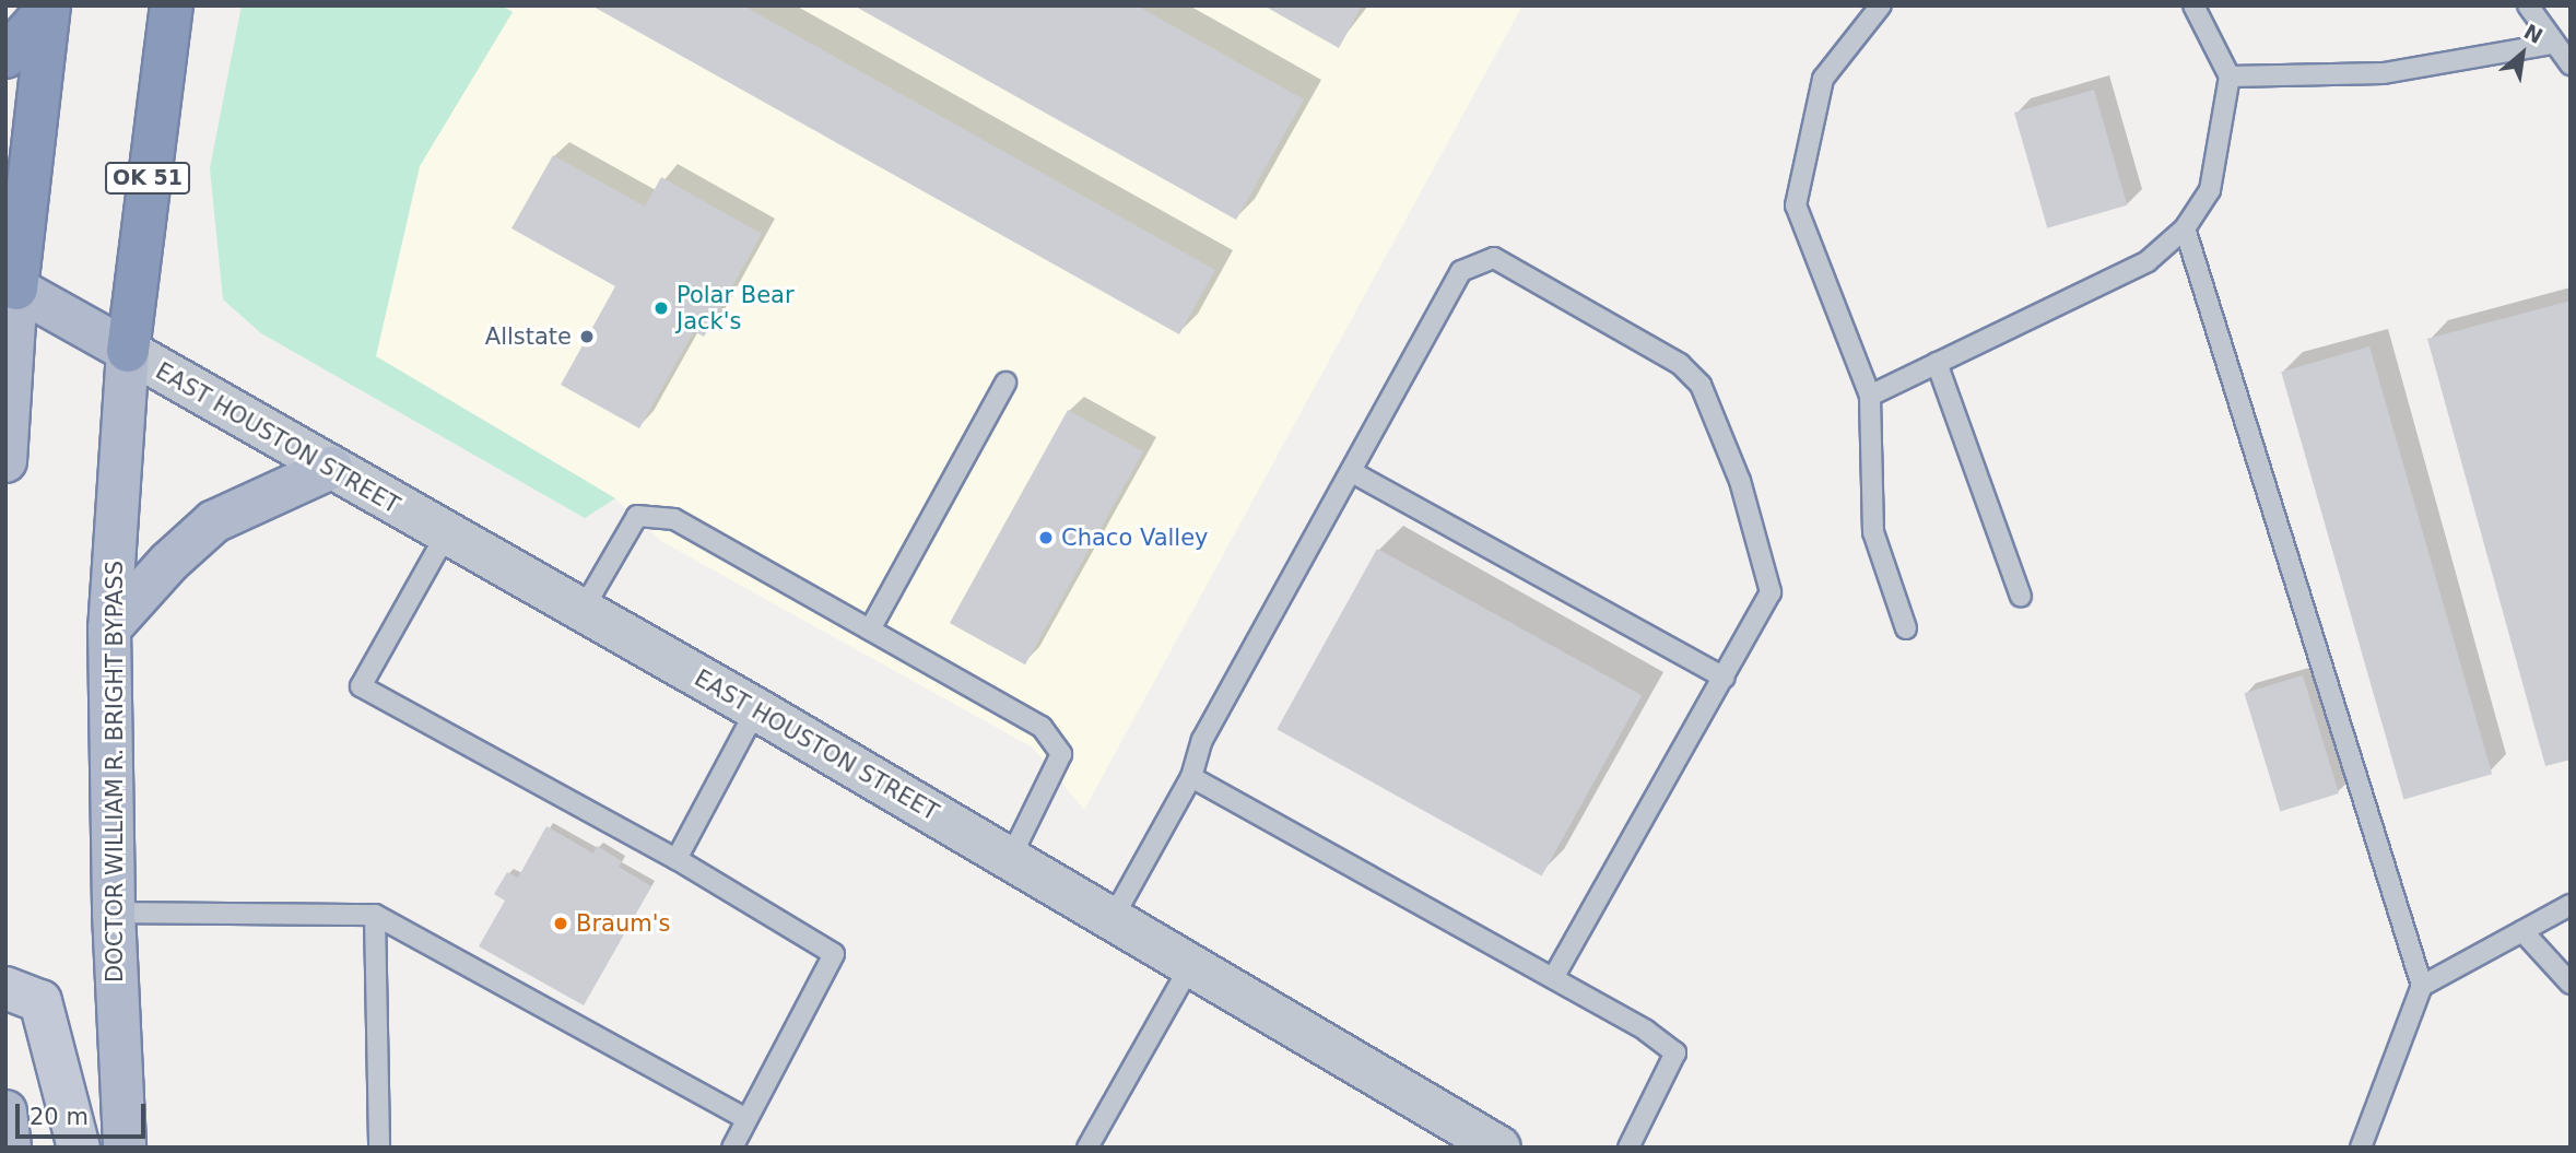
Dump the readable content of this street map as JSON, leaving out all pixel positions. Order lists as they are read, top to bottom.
{
  "streets": {
    "highway": ["OK 51"],
    "main road": ["DOCTOR WILLIAM R. BRIGHT BYPASS"],
    "street": ["EAST HOUSTON STREET"]
  },
  "crossings": [
    ["OK 51", "EAST HOUSTON STREET"],
    ["OK 51", "DOCTOR WILLIAM R. BRIGHT BYPASS"],
    ["EAST HOUSTON STREET", "DOCTOR WILLIAM R. BRIGHT BYPASS"]
  ],
  "places": [
    "Polar Bear Jack's",
    "Allstate",
    "Chaco Valley",
    "Braum's"
  ],
  "scale_bar": "20 m",
  "north": "top right"
}
